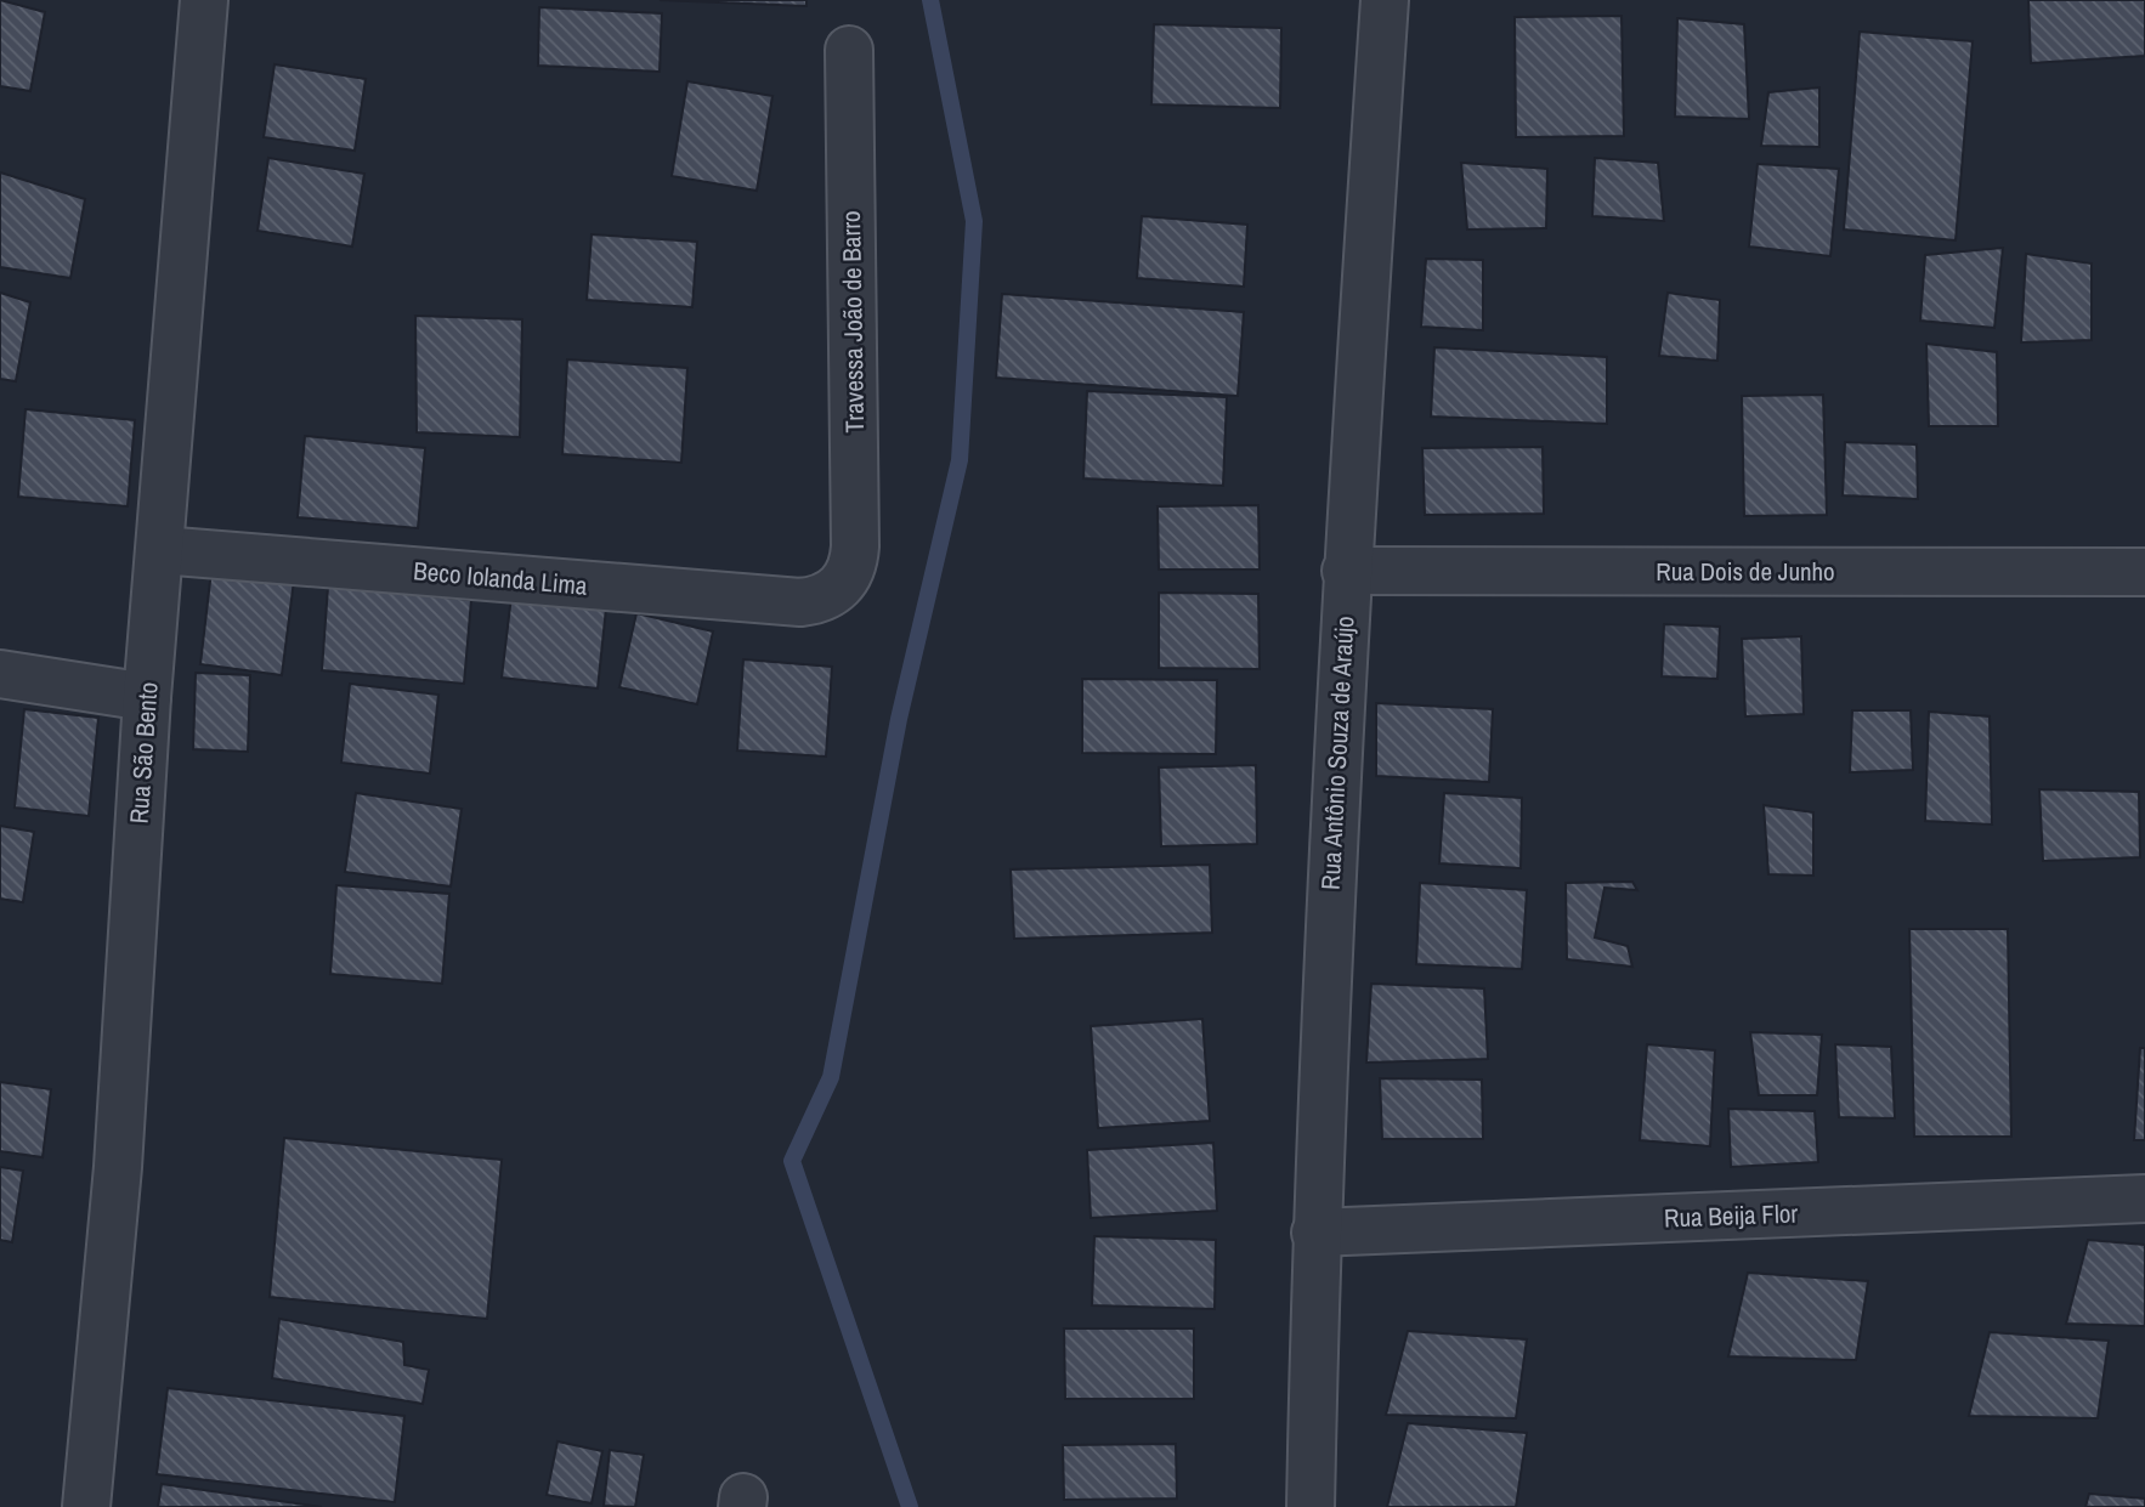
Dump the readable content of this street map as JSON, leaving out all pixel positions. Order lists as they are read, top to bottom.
{
  "streets": {
    "street": [
      "Travessa João de Barro",
      "Rua Dois de Junho",
      "Beco Iolanda Lima",
      "Rua São Bento",
      "Rua Antônio Souza de Araújo",
      "Rua Beija Flor"
    ]
  },
  "crossings": [
    ["Travessa João de Barro", "Beco Iolanda Lima"],
    ["Rua Dois de Junho", "Rua Antônio Souza de Araújo"],
    ["Beco Iolanda Lima", "Rua São Bento"],
    ["Rua Antônio Souza de Araújo", "Rua Beija Flor"]
  ]
}
